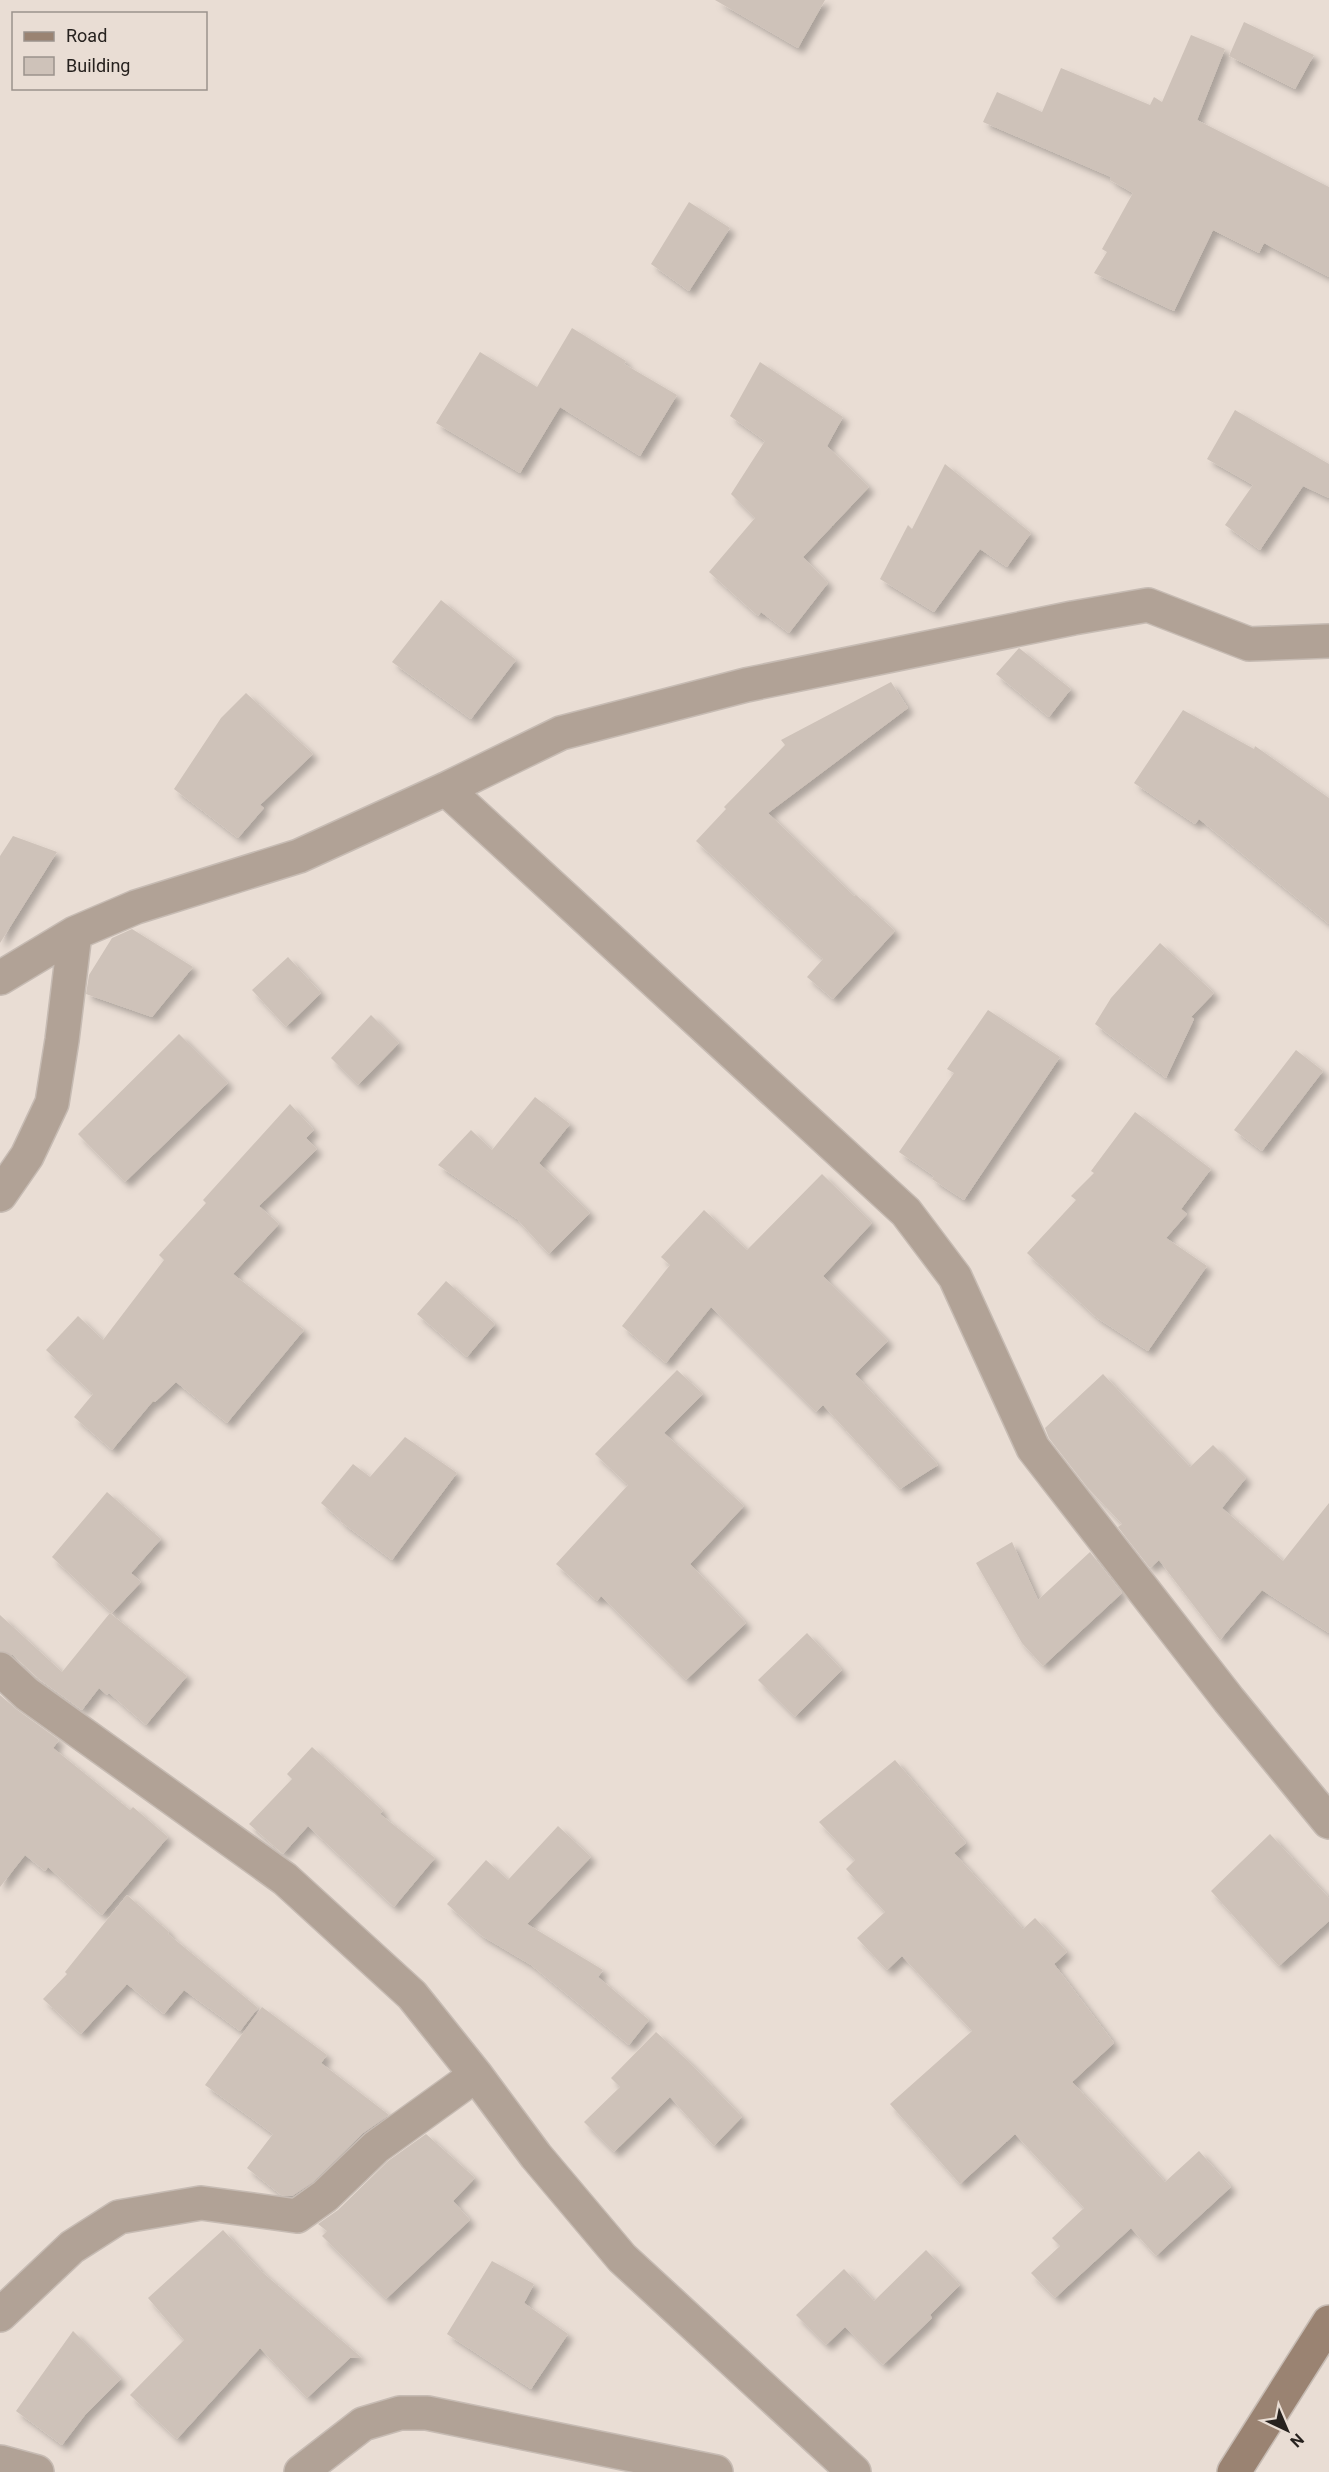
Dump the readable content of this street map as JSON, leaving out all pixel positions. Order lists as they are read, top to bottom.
{
  "legend": ["Road", "Building"],
  "north": "bottom right"
}
